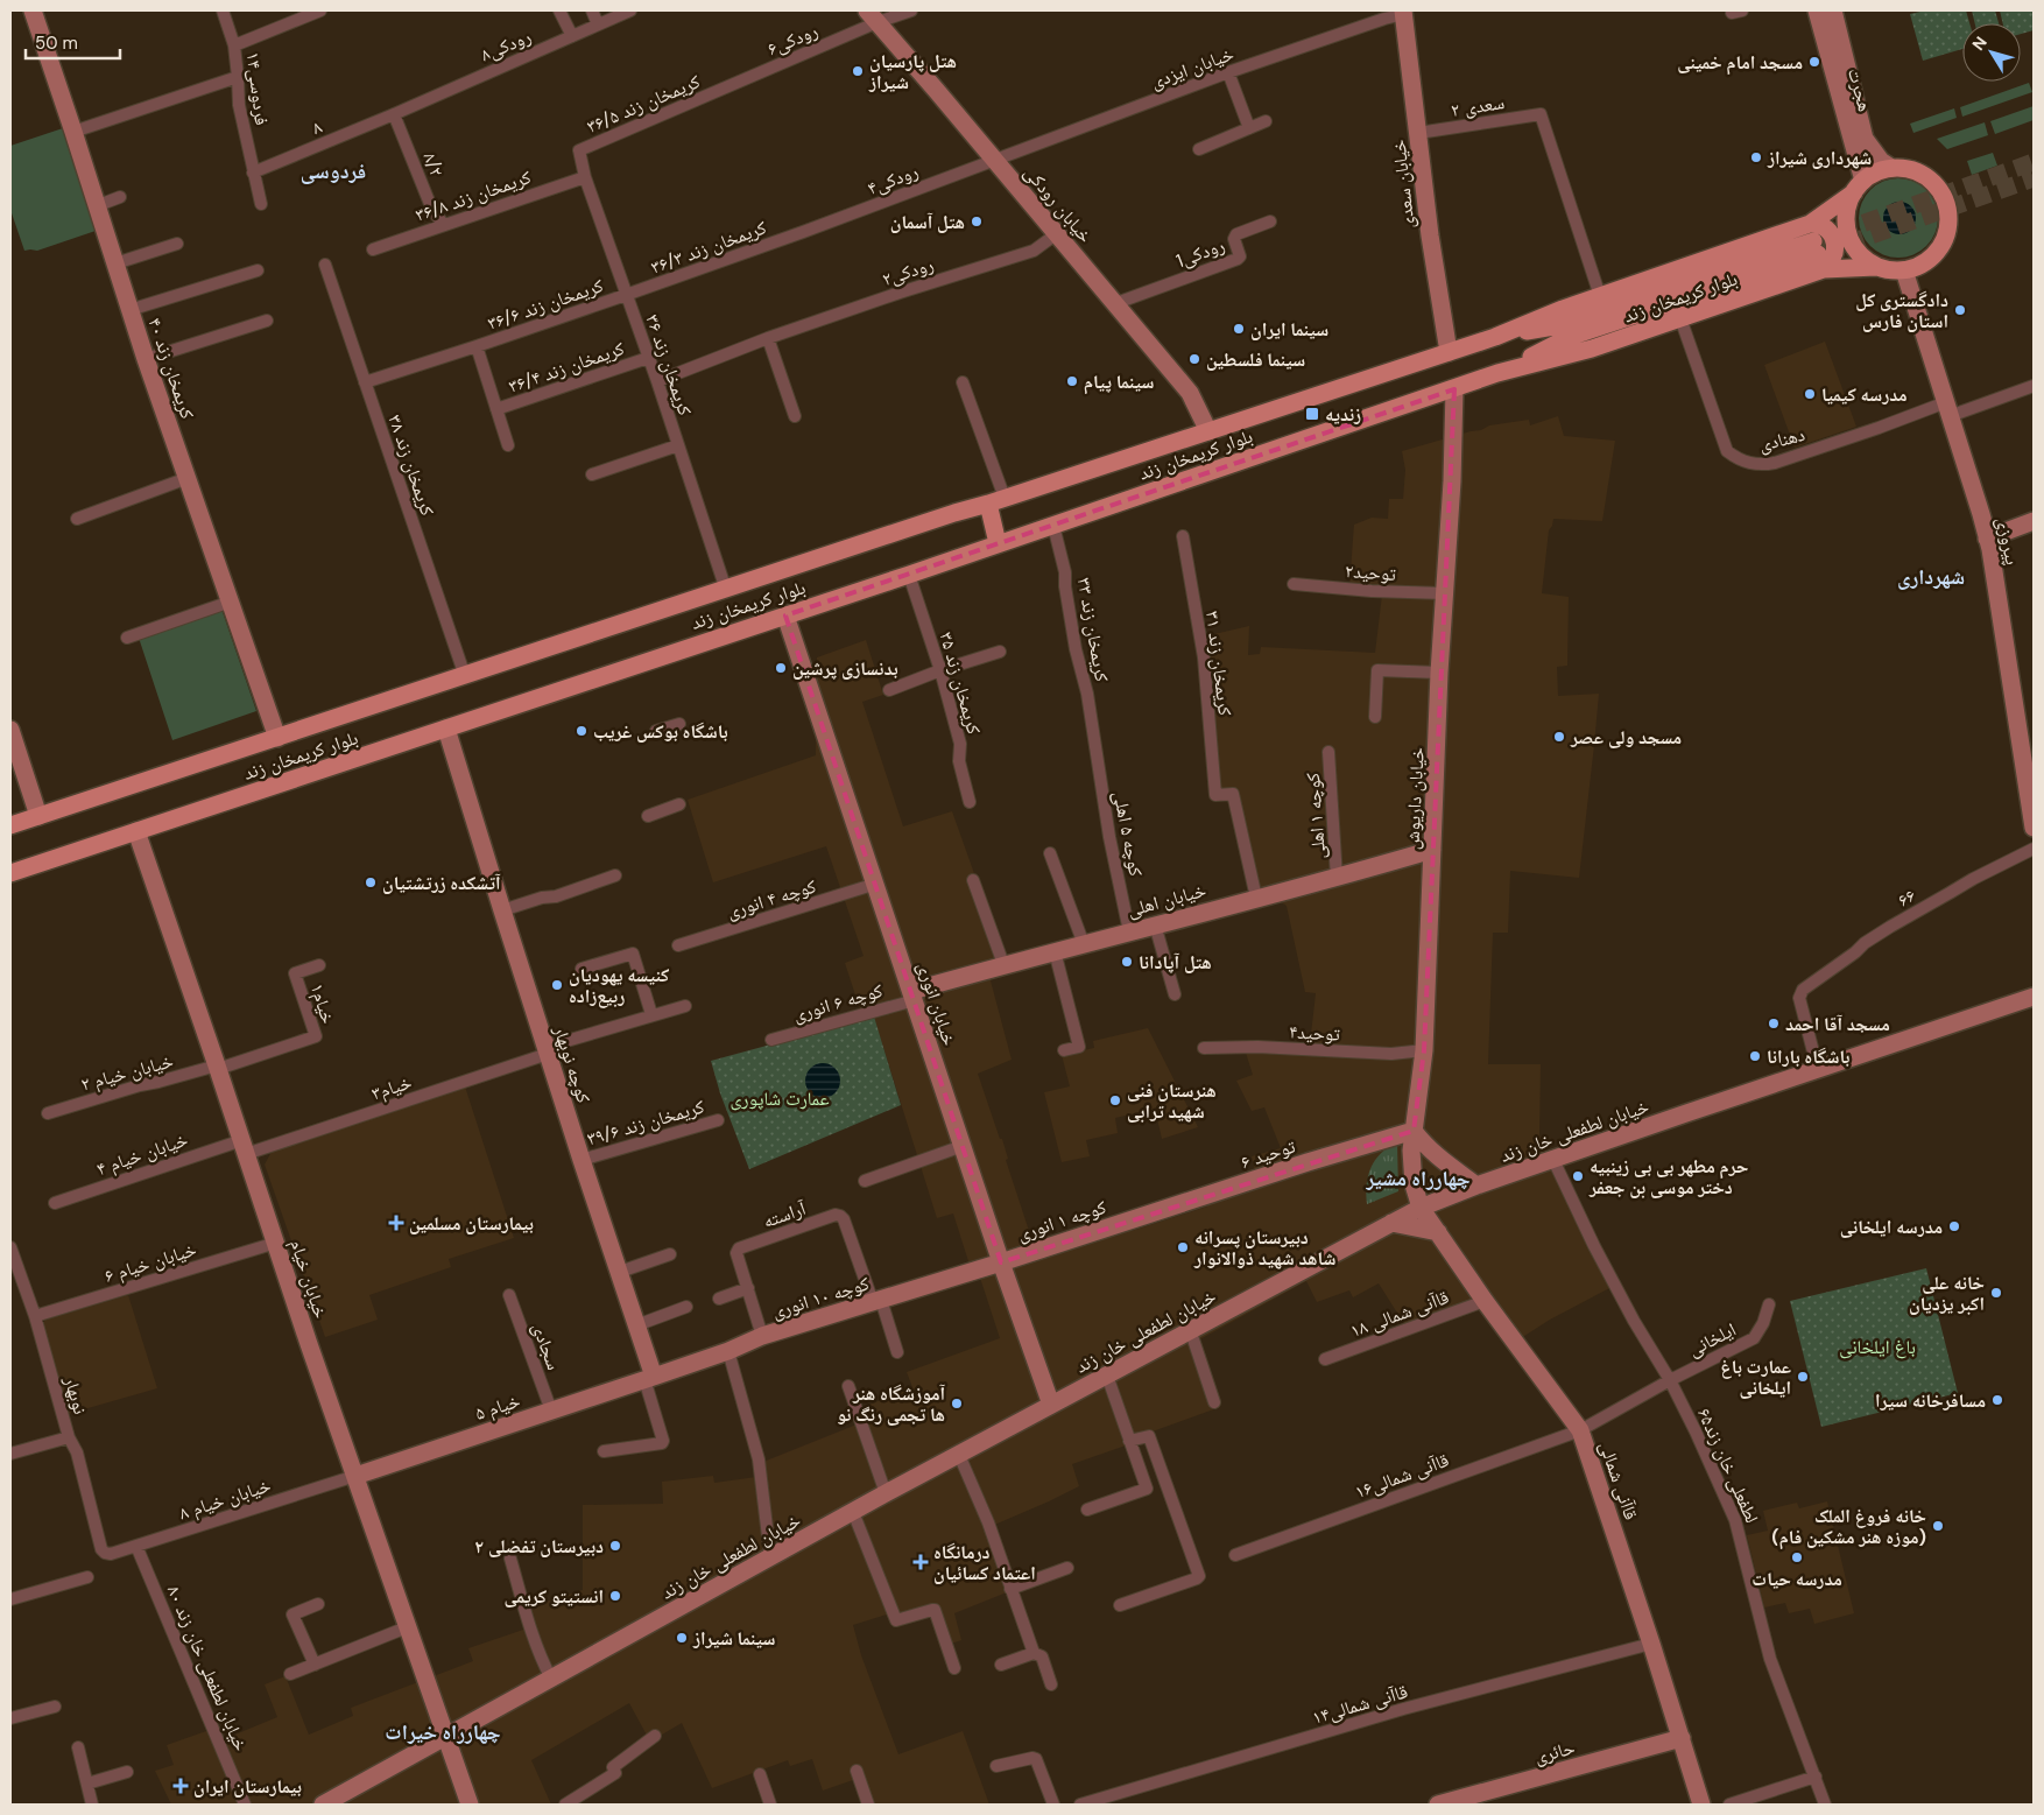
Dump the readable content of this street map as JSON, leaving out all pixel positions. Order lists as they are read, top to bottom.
{
  "streets": {
    "main road": ["بلوار کریمخان زند"],
    "street": [
      "رودکی۶",
      "رودکی۸",
      "خیابان ایزدی",
      "فردوسی۱۴",
      "هجرت",
      "کریمخان زند ۳۶/۵",
      "سعدی ۲",
      "۸",
      "۸/۲",
      "رودکی۴",
      "خیابان سعدی",
      "کریمخان زند ۳۶/۸",
      "خیابان رودکی",
      "کریمخان زند ۳۶/۳",
      "1رودکی",
      "رودکی۲",
      "کریمخان زند ۳۶/۶",
      "کریمخان زند ۳۶",
      "کریمخان زند ۳۶/۴",
      "کریمخان زند ۴۰",
      "دهنادی",
      "کریمخان زند ۳۸",
      "پیروزی",
      "توحید۲",
      "کریمخان زند ۳۳",
      "کریمخان زند ۳۱",
      "کریمخان زند ۳۵",
      "خیابان داریوش",
      "کوچه ۱ اهلی",
      "کوچه ۵ اهلی",
      "۶۶",
      "کوچه ۴ انوری",
      "خیابان اهلی",
      "کوچه ۶ انوری",
      "۱خیام",
      "خیابان انوری",
      "توحید۴",
      "کوچه نوبهار",
      "خیابان خیام ۲",
      "خیام۳",
      "کریمخان زند ۳۹/۶",
      "خیابان لطفعلی خان زند",
      "خیابان خیام ۴",
      "۶ توحید",
      "آراسته",
      "کوچه ۱ انوری",
      "خیابان خیام ۶",
      "خیابان خیام",
      "کوچه ۱۰ انوری",
      "۱۸ قاآنی شمالی",
      "ایلخانی",
      "سجادی",
      "نوبهار",
      "۵ خیام",
      "لطفعلی خان زند۶۵",
      "قاآنی شمالی۱۶",
      "قاآنی شمالی",
      "خیابان خیام ۸",
      "خیابان لطفعلی خان زند ۸۰",
      "قاآنی شمالی۱۴",
      "حائری"
    ]
  },
  "crossings": [
    ["رودکی۶", "کریمخان زند ۳۶/۵"],
    ["رودکی۶", "خیابان رودکی"],
    ["رودکی۸", "۸"],
    ["رودکی۸", "۸/۲"],
    ["خیابان ایزدی", "رودکی۴"],
    ["خیابان ایزدی", "خیابان سعدی"],
    ["خیابان ایزدی", "خیابان رودکی"],
    ["فردوسی۱۴", "۸"],
    ["هجرت", "بلوار کریمخان زند"],
    ["هجرت", "پیروزی"],
    ["کریمخان زند ۳۶/۵", "کریمخان زند ۳۶"],
    ["سعدی ۲", "خیابان سعدی"],
    ["سعدی ۲", "بلوار کریمخان زند"],
    ["۸", "۸/۲"],
    ["۸/۲", "کریمخان زند ۳۶/۸"],
    ["رودکی۴", "خیابان رودکی"],
    ["رودکی۴", "کریمخان زند ۳۶/۳"],
    ["خیابان سعدی", "بلوار کریمخان زند"],
    ["کریمخان زند ۳۶/۸", "کریمخان زند ۳۶"],
    ["خیابان رودکی", "1رودکی"],
    ["خیابان رودکی", "رودکی۲"],
    ["خیابان رودکی", "بلوار کریمخان زند"],
    ["کریمخان زند ۳۶/۳", "کریمخان زند ۳۶/۶"],
    ["کریمخان زند ۳۶/۳", "کریمخان زند ۳۶"],
    ["رودکی۲", "کریمخان زند ۳۶"],
    ["بلوار کریمخان زند", "کریمخان زند ۳۶"],
    ["بلوار کریمخان زند", "کریمخان زند ۴۰"],
    ["بلوار کریمخان زند", "دهنادی"],
    ["بلوار کریمخان زند", "کریمخان زند ۳۸"],
    ["بلوار کریمخان زند", "پیروزی"],
    ["بلوار کریمخان زند", "کریمخان زند ۳۳"],
    ["بلوار کریمخان زند", "کریمخان زند ۳۵"],
    ["بلوار کریمخان زند", "خیابان داریوش"],
    ["بلوار کریمخان زند", "خیابان انوری"],
    ["بلوار کریمخان زند", "کوچه نوبهار"],
    ["بلوار کریمخان زند", "خیابان خیام"],
    ["کریمخان زند ۳۶/۶", "کریمخان زند ۳۶"],
    ["کریمخان زند ۳۶/۶", "کریمخان زند ۳۸"],
    ["کریمخان زند ۳۶", "کریمخان زند ۳۶/۴"],
    ["دهنادی", "پیروزی"],
    ["توحید۲", "خیابان داریوش"],
    ["کریمخان زند ۳۳", "کوچه ۵ اهلی"],
    ["کریمخان زند ۳۱", "خیابان اهلی"],
    ["خیابان داریوش", "خیابان اهلی"],
    ["خیابان داریوش", "توحید۴"],
    ["خیابان داریوش", "خیابان لطفعلی خان زند"],
    ["خیابان داریوش", "۶ توحید"],
    ["خیابان داریوش", "قاآنی شمالی"],
    ["کوچه ۱ اهلی", "خیابان اهلی"],
    ["کوچه ۵ اهلی", "خیابان اهلی"],
    ["۶۶", "خیابان لطفعلی خان زند"],
    ["کوچه ۴ انوری", "خیابان انوری"],
    ["خیابان اهلی", "کوچه ۶ انوری"],
    ["خیابان اهلی", "خیابان انوری"],
    ["کوچه ۶ انوری", "خیابان انوری"],
    ["۱خیام", "خیابان خیام ۲"],
    ["۱خیام", "خیابان خیام"],
    ["خیابان انوری", "خیابان لطفعلی خان زند"],
    ["خیابان انوری", "کوچه ۱ انوری"],
    ["خیابان انوری", "کوچه ۱۰ انوری"],
    ["کوچه نوبهار", "خیام۳"],
    ["کوچه نوبهار", "کریمخان زند ۳۹/۶"],
    ["کوچه نوبهار", "کوچه ۱۰ انوری"],
    ["کوچه نوبهار", "۵ خیام"],
    ["خیابان خیام ۲", "خیابان خیام"],
    ["خیام۳", "خیابان خیام ۴"],
    ["خیام۳", "خیابان خیام"],
    ["خیابان لطفعلی خان زند", "خیابان خیام"],
    ["خیابان لطفعلی خان زند", "لطفعلی خان زند۶۵"],
    ["خیابان لطفعلی خان زند", "قاآنی شمالی"],
    ["خیابان خیام ۴", "خیابان خیام"],
    ["۶ توحید", "کوچه ۱ انوری"],
    ["آراسته", "کوچه ۱۰ انوری"],
    ["کوچه ۱ انوری", "کوچه ۱۰ انوری"],
    ["خیابان خیام ۶", "خیابان خیام"],
    ["خیابان خیام ۶", "نوبهار"],
    ["خیابان خیام", "۵ خیام"],
    ["خیابان خیام", "خیابان خیام ۸"],
    ["کوچه ۱۰ انوری", "۵ خیام"],
    ["۱۸ قاآنی شمالی", "قاآنی شمالی"],
    ["ایلخانی", "لطفعلی خان زند۶۵"],
    ["ایلخانی", "قاآنی شمالی۱۶"],
    ["ایلخانی", "قاآنی شمالی"],
    ["سجادی", "۵ خیام"],
    ["نوبهار", "خیابان خیام ۸"],
    ["۵ خیام", "خیابان خیام ۸"],
    ["قاآنی شمالی۱۶", "قاآنی شمالی"],
    ["قاآنی شمالی", "قاآنی شمالی۱۴"],
    ["قاآنی شمالی", "حائری"],
    ["خیابان خیام ۸", "خیابان لطفعلی خان زند ۸۰"]
  ],
  "districts": [
    "فردوسی",
    "شهرداری",
    "چهارراه مشیر",
    "چهارراه خیرات"
  ],
  "parks": ["عمارت شاپوری", "باغ ایلخانی"],
  "places": {
    "other": [
      "مسجد امام خمینی",
      "هتل پارسیان شیراز",
      "شهرداری شیراز",
      "هتل آسمان",
      "دادگستری کل استان فارس",
      "سینما ایران",
      "سینما فلسطین",
      "سینما پیام",
      "مدرسه کیمیا",
      "بدنسازی پرشین",
      "باشگاه بوکس غریب",
      "مسجد ولی عصر",
      "آتشکده زرتشتیان",
      "هتل آپادانا",
      "کنیسه یهودیان ربیع‌زاده",
      "مسجد آقا احمد",
      "باشگاه بارانا",
      "هنرستان فنی شهید ترابی",
      "حرم مطهر بی بی زینبیه دختر موسی بن جعفر",
      "مدرسه ایلخانی",
      "دبیرستان پسرانه شاهد شهید ذوالانوار",
      "خانه علی اکبر یزدیان",
      "عمارت باغ ایلخانی",
      "مسافرخانه سیرا",
      "آموزشگاه هنر ها تجمی رنگ نو",
      "خانه فروغ الملک (موزه هنر مشکین فام)",
      "دبیرستان تفضلی ۲",
      "مدرسه حیات",
      "انستیتو کریمی",
      "سینما شیراز"
    ],
    "transit": ["زندیه"],
    "health": ["بیمارستان مسلمین", "درمانگاه اعتماد کسائیان", "بیمارستان ایران"]
  },
  "scale_bar": "50 m",
  "north": "top left"
}
